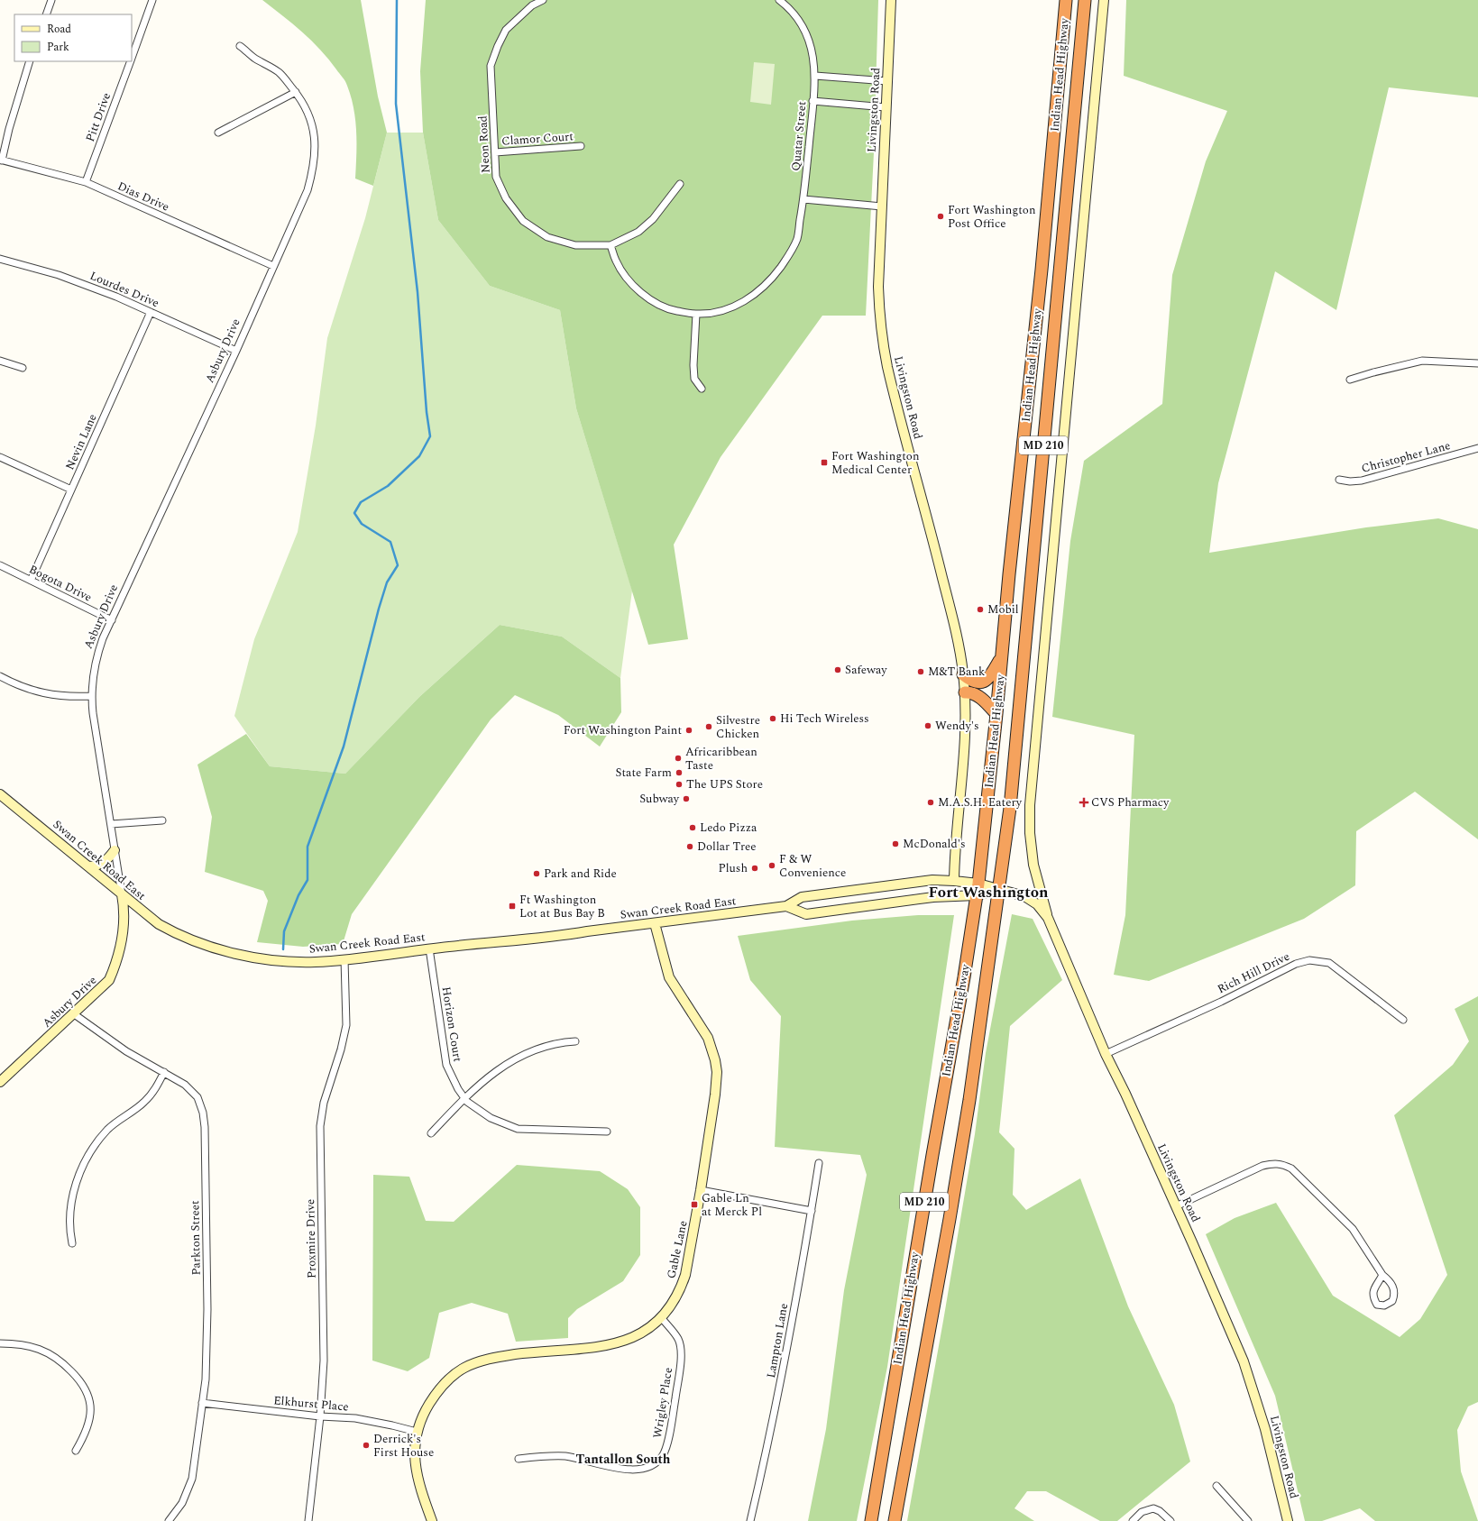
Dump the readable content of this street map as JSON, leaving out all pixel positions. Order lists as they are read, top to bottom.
{
  "streets": {
    "highway": ["Indian Head Highway", "MD 210"],
    "main road": [
      "Livingston Road",
      "Asbury Drive",
      "Swan Creek Road East",
      "Gable Lane"
    ],
    "street": [
      "Pitt Drive",
      "Quatar Street",
      "Clamor Court",
      "Neon Road",
      "Dias Drive",
      "Lourdes Drive",
      "Nevin Lane",
      "Christopher Lane",
      "Bogota Drive",
      "Rich Hill Drive",
      "Horizon Court",
      "Parkton Street",
      "Proxmire Drive",
      "Lampton Lane",
      "Wrigley Place",
      "Elkhurst Place"
    ]
  },
  "crossings": [
    ["Indian Head Highway", "Livingston Road"],
    ["Indian Head Highway", "Swan Creek Road East"],
    ["Livingston Road", "Swan Creek Road East"],
    ["Livingston Road", "Rich Hill Drive"],
    ["Pitt Drive", "Dias Drive"],
    ["Quatar Street", "Neon Road"],
    ["Clamor Court", "Neon Road"],
    ["Dias Drive", "Asbury Drive"],
    ["Lourdes Drive", "Asbury Drive"],
    ["Lourdes Drive", "Nevin Lane"],
    ["Asbury Drive", "Bogota Drive"],
    ["Asbury Drive", "Swan Creek Road East"],
    ["Asbury Drive", "Parkton Street"],
    ["Nevin Lane", "Bogota Drive"],
    ["Swan Creek Road East", "Horizon Court"],
    ["Swan Creek Road East", "Proxmire Drive"],
    ["Swan Creek Road East", "Gable Lane"],
    ["Parkton Street", "Elkhurst Place"],
    ["Proxmire Drive", "Elkhurst Place"],
    ["Gable Lane", "Wrigley Place"],
    ["Gable Lane", "Elkhurst Place"]
  ],
  "districts": ["Fort Washington", "Tantallon South"],
  "places": {
    "other": [
      "Fort Washington Post Office",
      "Mobil",
      "Safeway",
      "M&T Bank",
      "Hi Tech Wireless",
      "Wendy's",
      "Silvestre Chicken",
      "Fort Washington Paint",
      "Africaribbean Taste",
      "State Farm",
      "The UPS Store",
      "Subway",
      "M.A.S.H. Eatery",
      "Ledo Pizza",
      "McDonald's",
      "Dollar Tree",
      "F & W Convenience",
      "Plush",
      "Park and Ride",
      "Derrick's First House"
    ],
    "transit": ["Fort Washington Medical Center", "Ft Washington Lot at Bus Bay B", "Gable Ln at Merck Pl"],
    "health": ["CVS Pharmacy"]
  },
  "legend": ["Road", "Park"]
}
